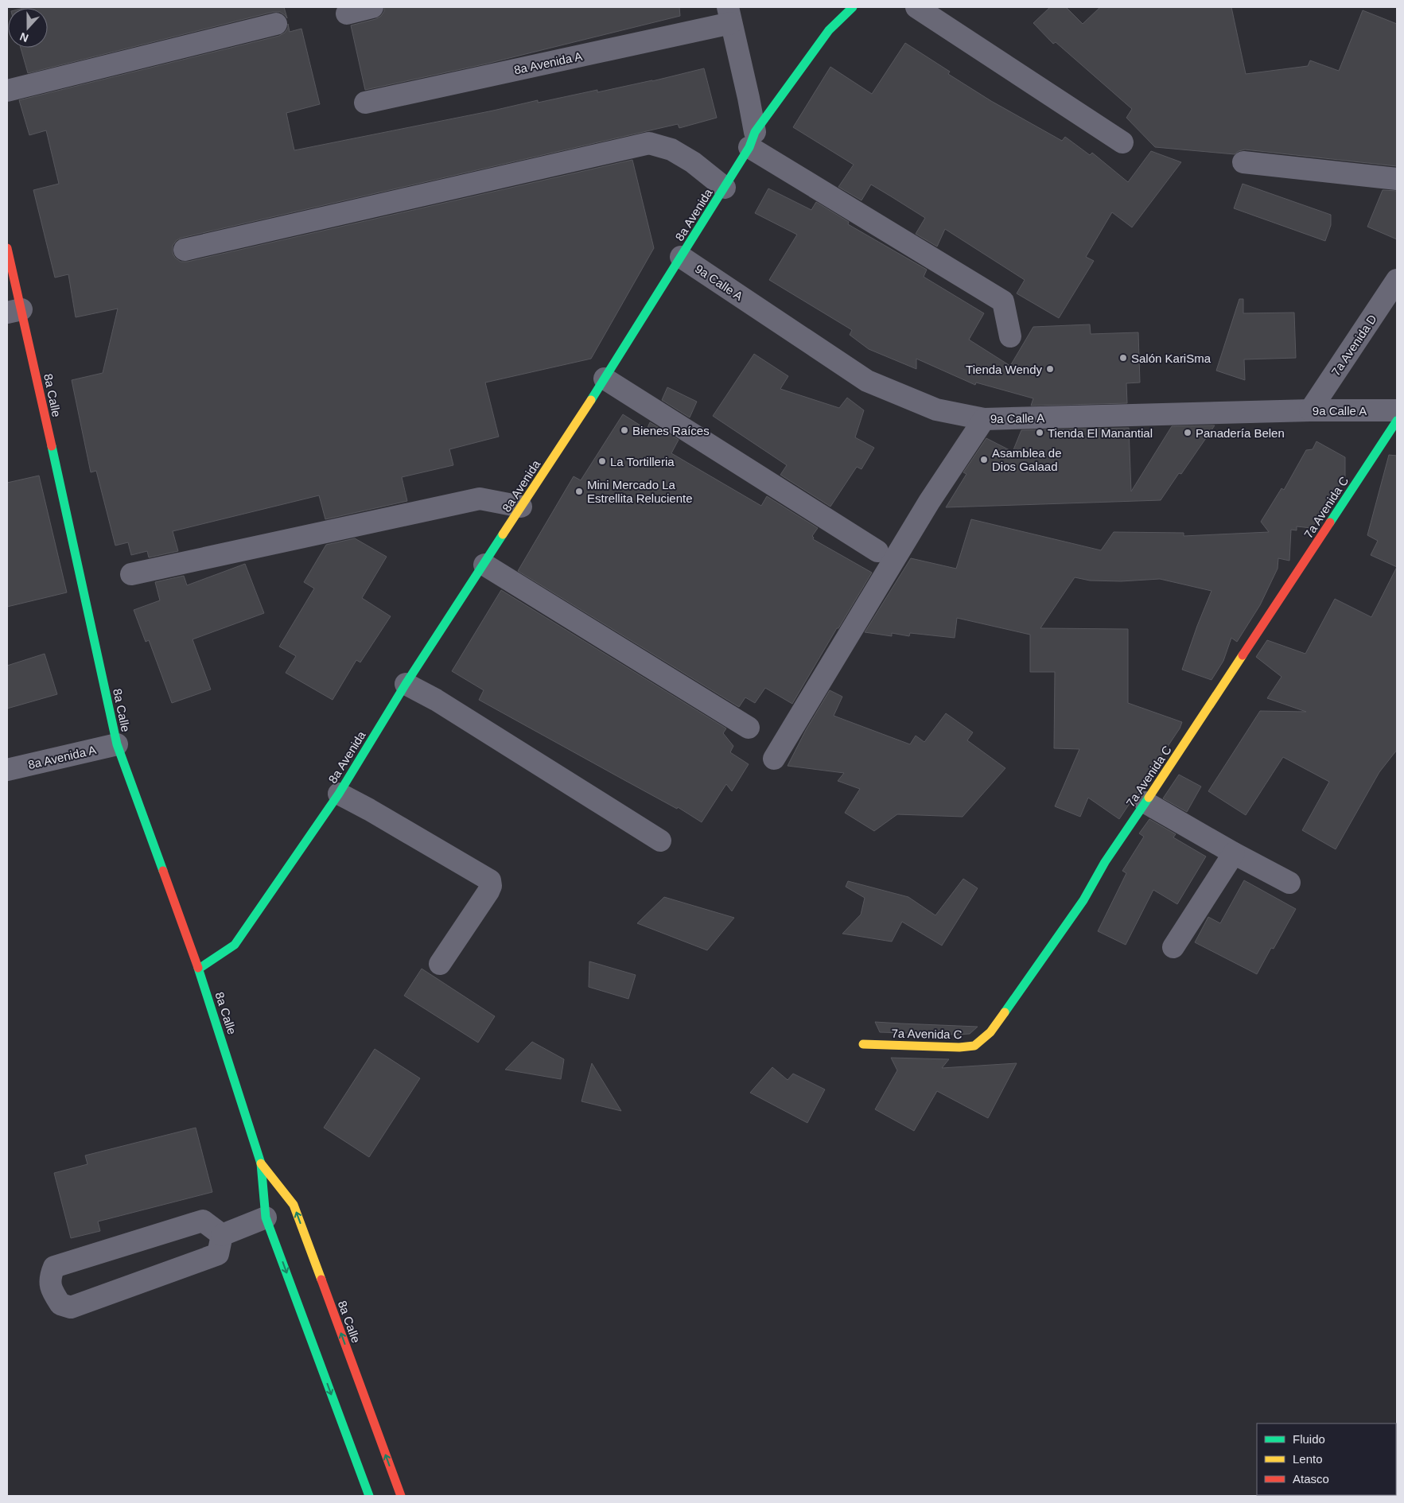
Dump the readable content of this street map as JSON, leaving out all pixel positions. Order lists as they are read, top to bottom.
{
  "streets": {
    "street": [
      "8a Avenida A",
      "8a Avenida",
      "9a Calle A",
      "7a Avenida D",
      "8a Calle",
      "7a Avenida C"
    ]
  },
  "crossings": [
    ["8a Avenida A", "8a Calle"],
    ["8a Avenida", "9a Calle A"],
    ["8a Avenida", "8a Calle"],
    ["9a Calle A", "7a Avenida D"]
  ],
  "places": [
    "Salón KariSma",
    "Tienda Wendy",
    "Bienes Raíces",
    "Tienda El Manantial",
    "Panadería Belen",
    "Asamblea de Dios Galaad",
    "La Tortilleria",
    "Mini Mercado La Estrellita Reluciente"
  ],
  "legend": ["Fluido", "Lento", "Atasco"],
  "north": "bottom"
}
